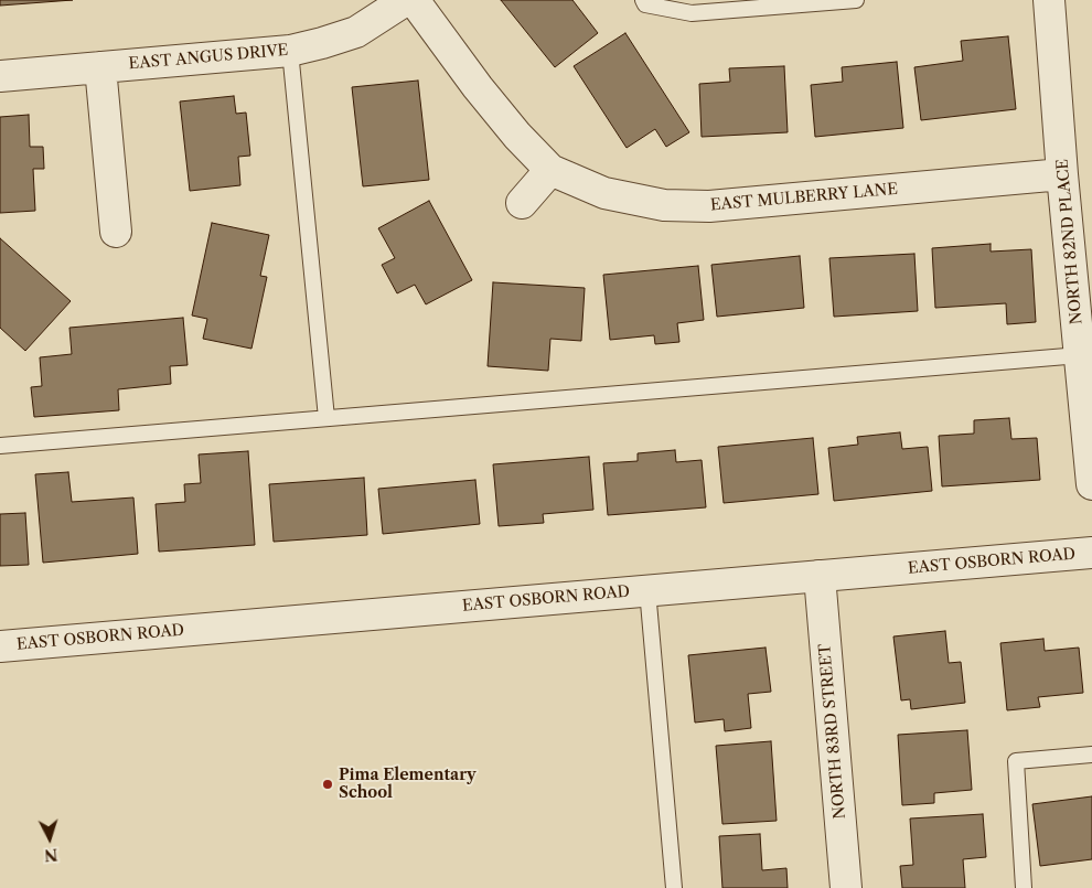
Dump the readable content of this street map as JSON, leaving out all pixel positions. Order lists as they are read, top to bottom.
{
  "streets": {
    "street": [
      "EAST ANGUS DRIVE",
      "EAST MULBERRY LANE",
      "NORTH 82ND PLACE",
      "EAST OSBORN ROAD",
      "NORTH 83RD STREET"
    ]
  },
  "crossings": [
    ["EAST MULBERRY LANE", "NORTH 82ND PLACE"],
    ["EAST OSBORN ROAD", "NORTH 83RD STREET"]
  ],
  "places": ["Pima Elementary School"],
  "north": "bottom"
}
